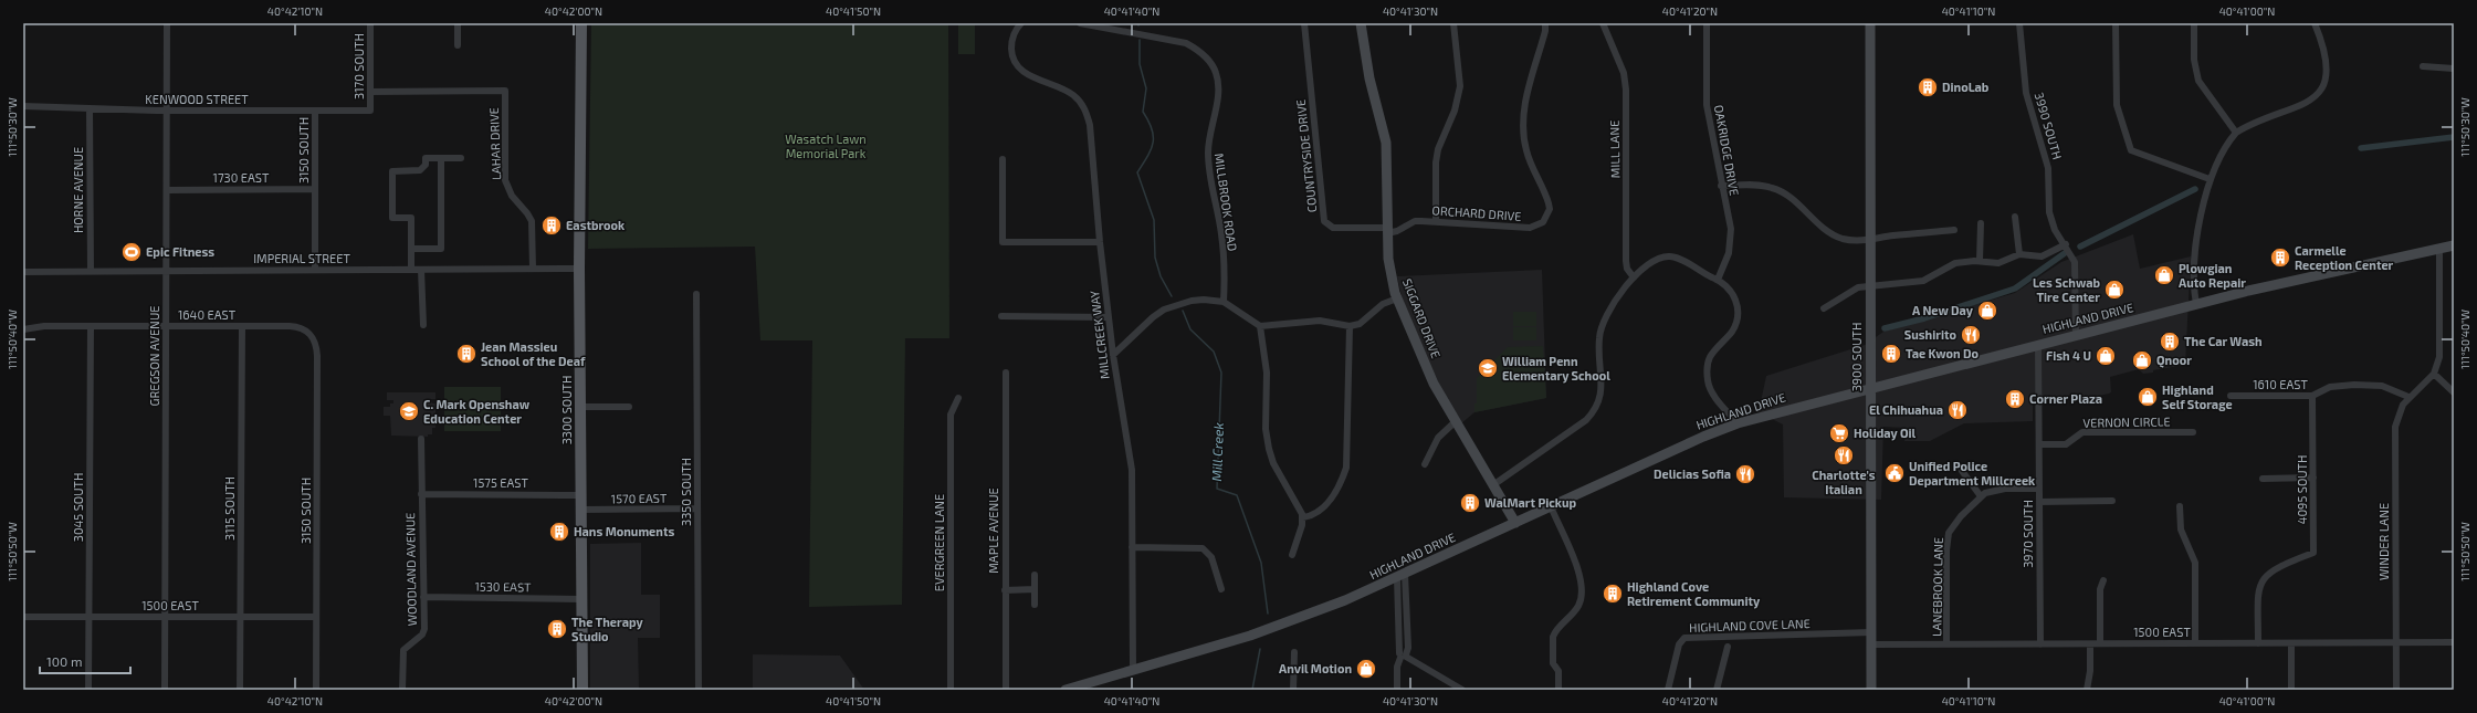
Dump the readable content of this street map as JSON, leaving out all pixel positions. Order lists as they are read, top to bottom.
{
  "streets": {
    "main road": [
      "SIGGARD DRIVE",
      "HIGHLAND DRIVE",
      "3900 SOUTH",
      "3300 SOUTH"
    ],
    "street": [
      "3170 SOUTH",
      "KENWOOD STREET",
      "3990 SOUTH",
      "LAHAR DRIVE",
      "MILL LANE",
      "3150 SOUTH",
      "OAKRIDGE DRIVE",
      "COUNTRYSIDE DRIVE",
      "1730 EAST",
      "HORNE AVENUE",
      "MILLBROOK ROAD",
      "ORCHARD DRIVE",
      "IMPERIAL STREET",
      "1640 EAST",
      "MILLCREEK WAY",
      "GREGSON AVENUE",
      "1610 EAST",
      "VERNON CIRCLE",
      "1575 EAST",
      "4095 SOUTH",
      "3350 SOUTH",
      "1570 EAST",
      "3045 SOUTH",
      "3115 SOUTH",
      "MAPLE AVENUE",
      "3970 SOUTH",
      "WINDER LANE",
      "EVERGREEN LANE",
      "WOODLAND AVENUE",
      "1530 EAST",
      "LANEBROOK LANE",
      "1500 EAST",
      "HIGHLAND COVE LANE"
    ]
  },
  "crossings": [
    ["3170 SOUTH", "KENWOOD STREET"],
    ["3170 SOUTH", "LAHAR DRIVE"],
    ["KENWOOD STREET", "3150 SOUTH"],
    ["KENWOOD STREET", "HORNE AVENUE"],
    ["KENWOOD STREET", "GREGSON AVENUE"],
    ["3990 SOUTH", "HIGHLAND DRIVE"],
    ["LAHAR DRIVE", "IMPERIAL STREET"],
    ["3150 SOUTH", "1730 EAST"],
    ["3150 SOUTH", "IMPERIAL STREET"],
    ["3150 SOUTH", "1640 EAST"],
    ["3150 SOUTH", "1500 EAST"],
    ["COUNTRYSIDE DRIVE", "ORCHARD DRIVE"],
    ["COUNTRYSIDE DRIVE", "SIGGARD DRIVE"],
    ["1730 EAST", "GREGSON AVENUE"],
    ["HORNE AVENUE", "IMPERIAL STREET"],
    ["ORCHARD DRIVE", "SIGGARD DRIVE"],
    ["IMPERIAL STREET", "GREGSON AVENUE"],
    ["IMPERIAL STREET", "3300 SOUTH"],
    ["1640 EAST", "GREGSON AVENUE"],
    ["1640 EAST", "3045 SOUTH"],
    ["1640 EAST", "3115 SOUTH"],
    ["SIGGARD DRIVE", "HIGHLAND DRIVE"],
    ["HIGHLAND DRIVE", "MILLCREEK WAY"],
    ["HIGHLAND DRIVE", "3900 SOUTH"],
    ["HIGHLAND DRIVE", "3970 SOUTH"],
    ["GREGSON AVENUE", "1500 EAST"],
    ["3900 SOUTH", "1500 EAST"],
    ["3900 SOUTH", "HIGHLAND COVE LANE"],
    ["1610 EAST", "4095 SOUTH"],
    ["1610 EAST", "WINDER LANE"],
    ["3300 SOUTH", "1575 EAST"],
    ["3300 SOUTH", "1570 EAST"],
    ["3300 SOUTH", "1530 EAST"],
    ["VERNON CIRCLE", "3970 SOUTH"],
    ["1575 EAST", "WOODLAND AVENUE"],
    ["4095 SOUTH", "1500 EAST"],
    ["3350 SOUTH", "1570 EAST"],
    ["3045 SOUTH", "1500 EAST"],
    ["3115 SOUTH", "1500 EAST"],
    ["3970 SOUTH", "LANEBROOK LANE"],
    ["3970 SOUTH", "1500 EAST"],
    ["WINDER LANE", "1500 EAST"],
    ["WOODLAND AVENUE", "1530 EAST"],
    ["LANEBROOK LANE", "1500 EAST"]
  ],
  "water": ["Mill Creek"],
  "parks": ["Wasatch Lawn Memorial Park"],
  "places": {
    "building": [
      "DinoLab",
      "Eastbrook",
      "Carmelle Reception Center",
      "The Car Wash",
      "Jean Massieu School of the Deaf",
      "Tae Kwon Do",
      "Corner Plaza",
      "WalMart Pickup",
      "Hans Monuments",
      "Highland Cove Retirement Community",
      "The Therapy Studio"
    ],
    "sports": ["Epic Fitness"],
    "shop": [
      "Plowgian Auto Repair",
      "Les Schwab Tire Center",
      "A New Day",
      "Fish 4 U",
      "Qnoor",
      "Highland Self Storage",
      "Anvil Motion"
    ],
    "restaurant": [
      "Sushirito",
      "El Chihuahua",
      "Charlotte's Italian",
      "Delicias Sofia"
    ],
    "school or university": ["William Penn Elementary School", "C. Mark Openshaw Education Center"],
    "supermarket": ["Holiday Oil"],
    "public building": ["Unified Police Department Millcreek"]
  },
  "scale_bar": "100 m",
  "coordinates": [
    "40°42'10\"N",
    "40°42'00\"N",
    "40°41'50\"N",
    "40°41'40\"N",
    "40°41'30\"N",
    "40°41'20\"N",
    "40°41'10\"N",
    "40°41'00\"N",
    "111°50'30\"W",
    "111°50'40\"W",
    "111°50'50\"W"
  ]
}
